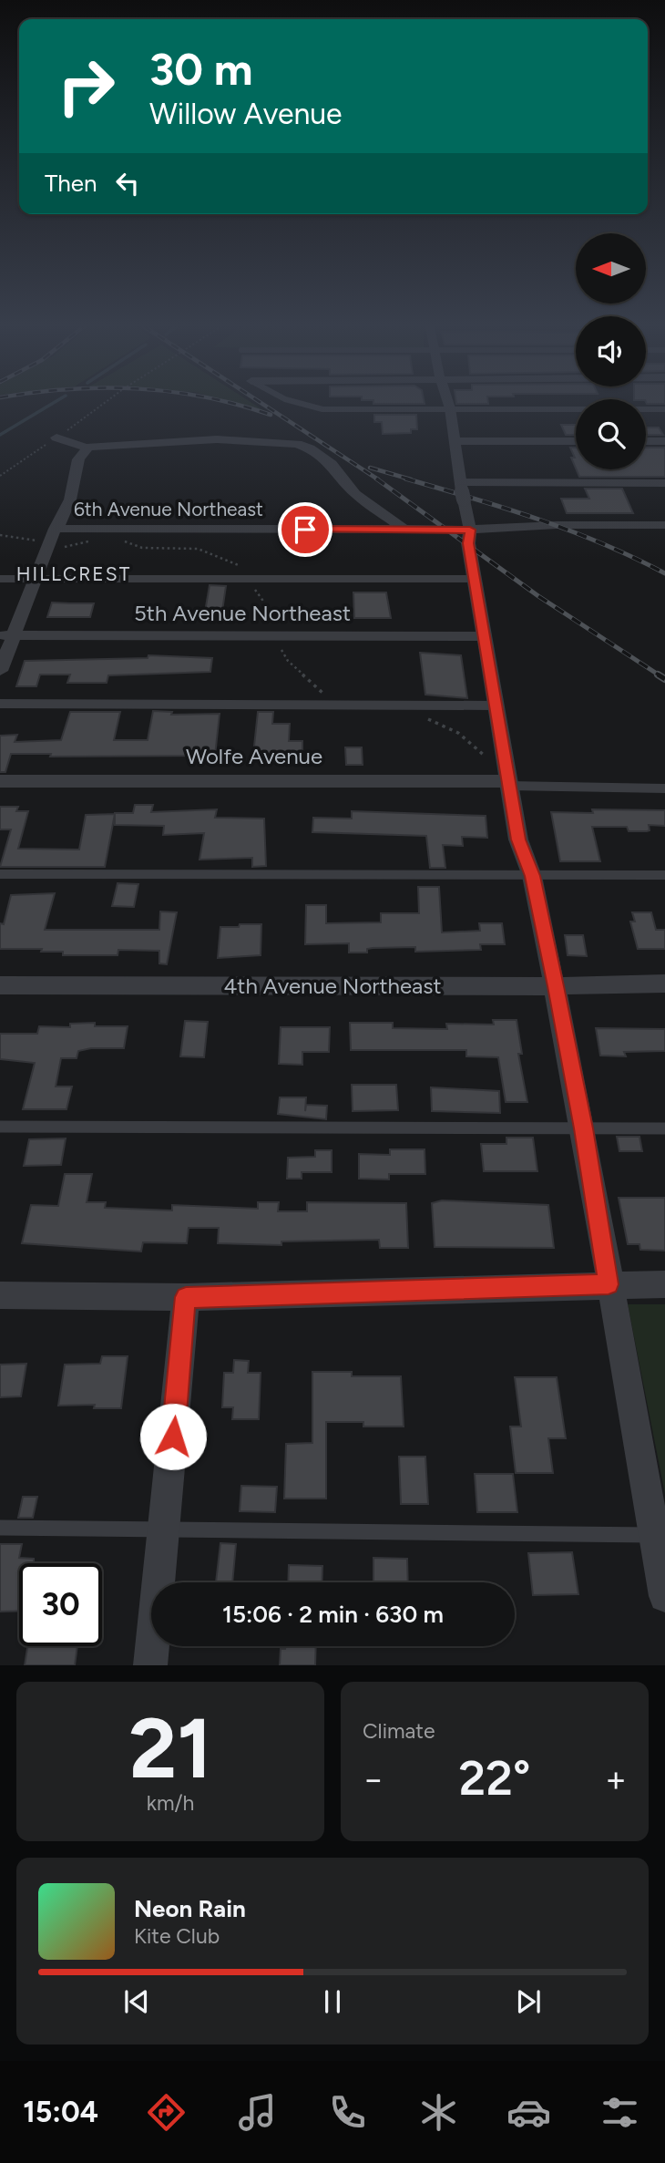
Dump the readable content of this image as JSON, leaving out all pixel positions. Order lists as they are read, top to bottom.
{
  "streets": {
    "street": [
      "6th Avenue Northeast",
      "5th Avenue Northeast",
      "Wolfe Avenue",
      "4th Avenue Northeast"
    ]
  },
  "districts": ["HILLCREST"],
  "north": "left",
  "page": {
    "turn": ["30 m", "Willow Avenue"],
    "then": "Then",
    "limit": "30",
    "trip": "15:06 · 2 min · 630 m",
    "tile": [
      ["21", "km/h"],
      "Climate"
    ],
    "heat": ["−", "22°", "+"],
    "song": ["Neon Rain", "Kite Club"],
    "tabs": "15:04"
  }
}
